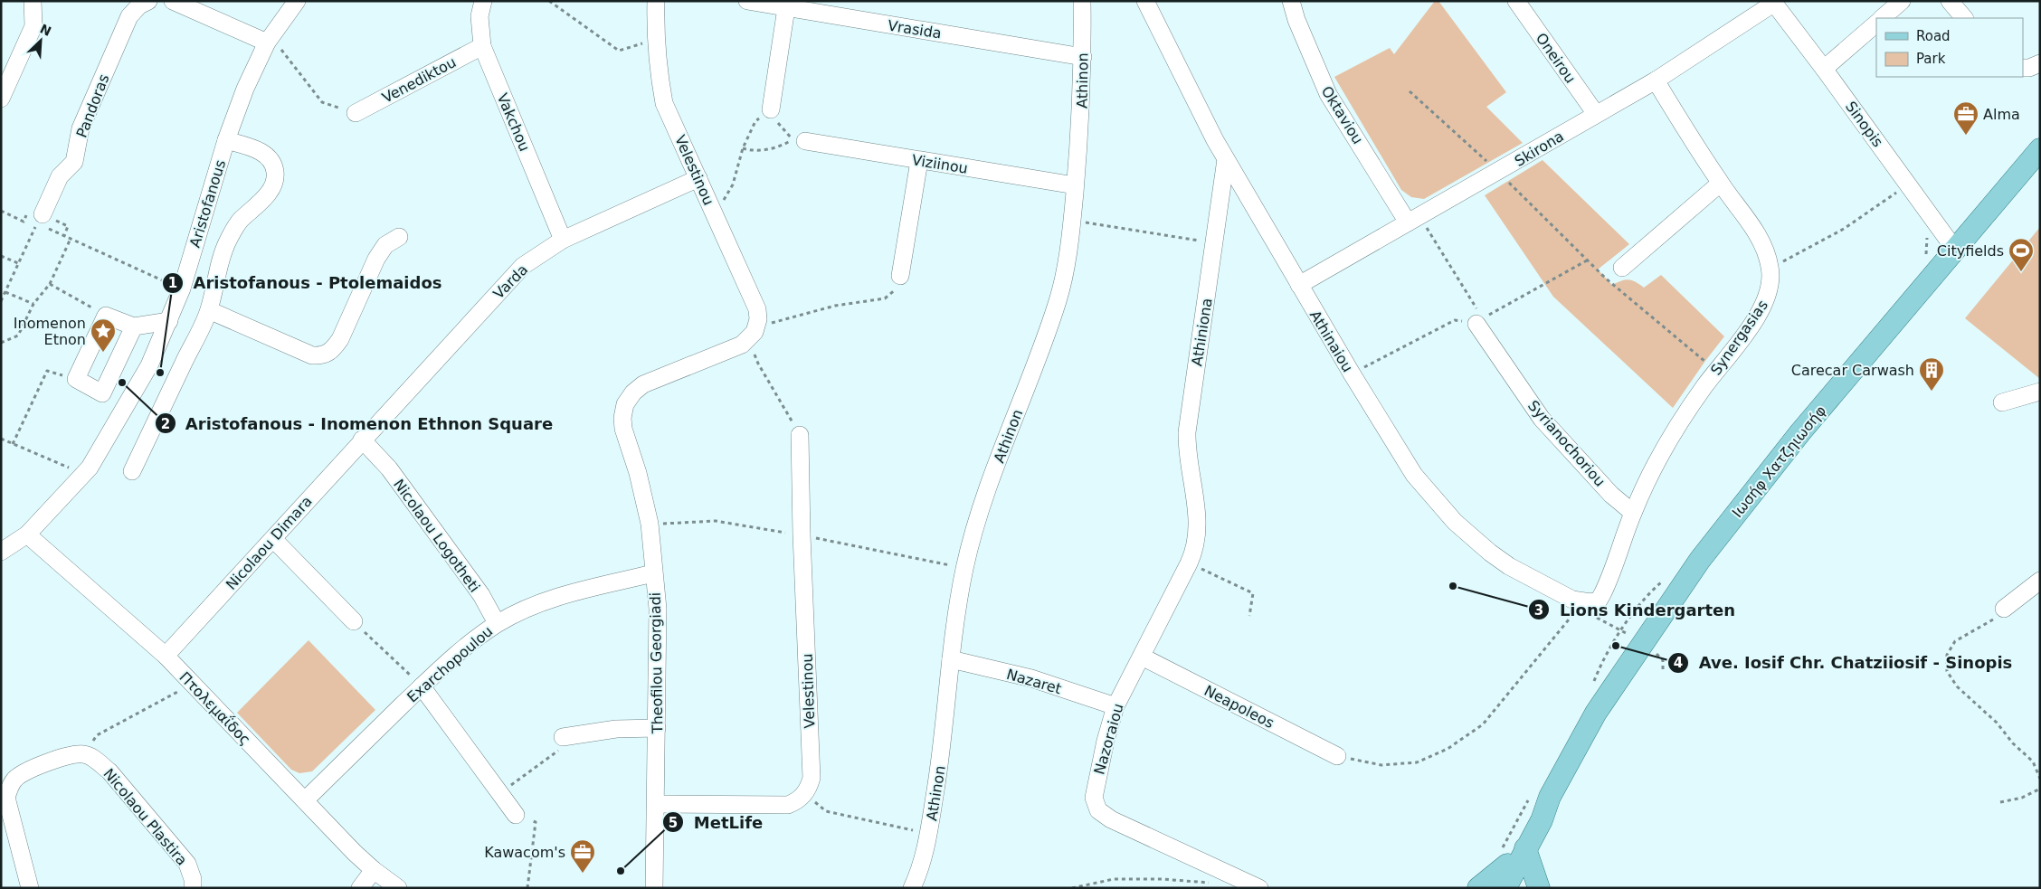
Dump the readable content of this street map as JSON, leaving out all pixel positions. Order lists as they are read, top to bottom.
{
  "streets": {
    "main road": ["Ιωσήφ Χατζηιωσήφ"],
    "street": [
      "Vrasida",
      "Oneirou",
      "Venediktou",
      "Athinon",
      "Pandoras",
      "Oktaviou",
      "Vakchou",
      "Sinopis",
      "Skirona",
      "Viziinou",
      "Velestinou",
      "Aristofanous",
      "Varda",
      "Athiniona",
      "Synergasias",
      "Athinaiou",
      "Syrianochoriou",
      "Nicolaou Logotheti",
      "Nicolaou Dimara",
      "Theofilou Georgiadi",
      "Exarchopoulou",
      "Nazaret",
      "Neapoleos",
      "Πτολεμαΐδος",
      "Nazoraiou",
      "Nicolaou Plastira"
    ]
  },
  "crossings": [
    ["Vrasida", "Athinon"],
    ["Oneirou", "Skirona"],
    ["Venediktou", "Vakchou"],
    ["Athinon", "Viziinou"],
    ["Athinon", "Nazaret"],
    ["Oktaviou", "Skirona"],
    ["Vakchou", "Varda"],
    ["Sinopis", "Skirona"],
    ["Sinopis", "Ιωσήφ Χατζηιωσήφ"],
    ["Skirona", "Synergasias"],
    ["Skirona", "Athinaiou"],
    ["Velestinou", "Varda"],
    ["Velestinou", "Theofilou Georgiadi"],
    ["Aristofanous", "Πτολεμαΐδος"],
    ["Varda", "Nicolaou Logotheti"],
    ["Varda", "Nicolaou Dimara"],
    ["Athiniona", "Athinaiou"],
    ["Athiniona", "Nazoraiou"],
    ["Synergasias", "Athinaiou"],
    ["Synergasias", "Syrianochoriou"],
    ["Nicolaou Logotheti", "Nicolaou Dimara"],
    ["Nicolaou Logotheti", "Exarchopoulou"],
    ["Nicolaou Dimara", "Πτολεμαΐδος"],
    ["Theofilou Georgiadi", "Exarchopoulou"],
    ["Exarchopoulou", "Πτολεμαΐδος"],
    ["Nazaret", "Nazoraiou"],
    ["Neapoleos", "Nazoraiou"]
  ],
  "places": {
    "office": ["Alma", "Kawacom's"],
    "sports": ["Cityfields"],
    "place": ["Inomenon Etnon"],
    "other": [
      "Aristofanous - Ptolemaidos",
      "Aristofanous - Inomenon Ethnon Square",
      "Lions Kindergarten",
      "Ave. Iosif Chr. Chatziiosif - Sinopis",
      "MetLife"
    ],
    "building": ["Carecar Carwash"]
  },
  "legend": ["Road", "Park"],
  "north": "top right"
}
